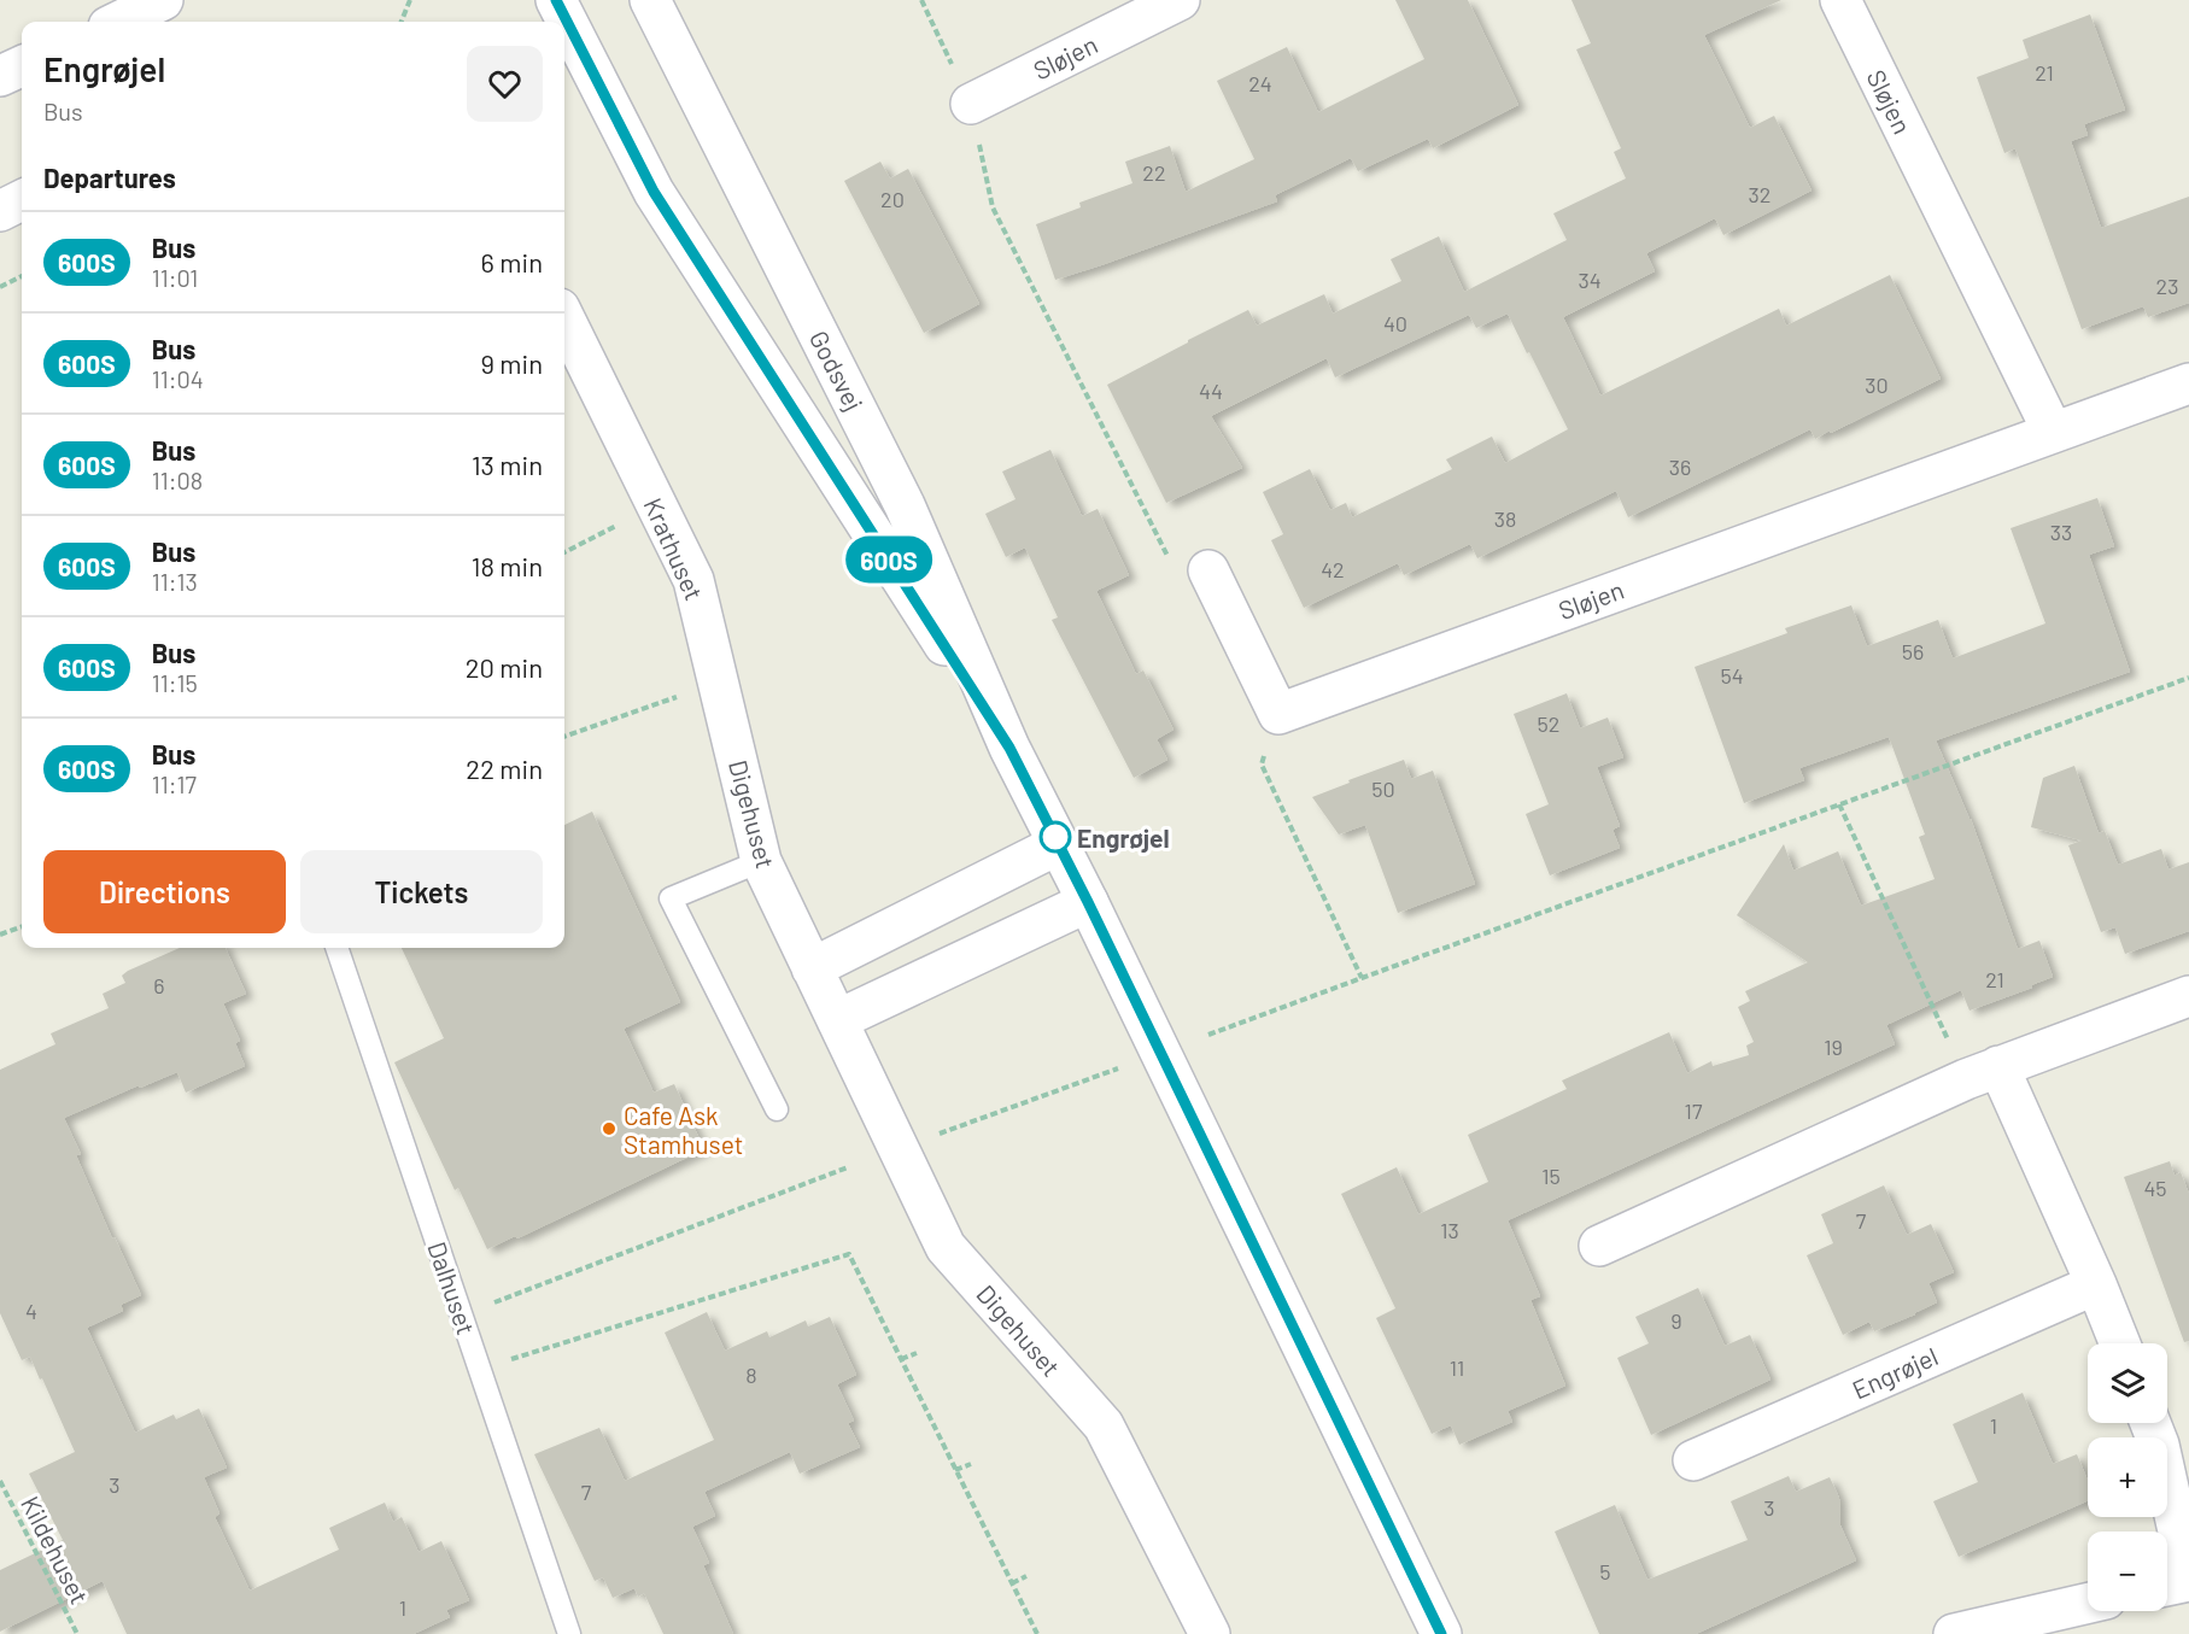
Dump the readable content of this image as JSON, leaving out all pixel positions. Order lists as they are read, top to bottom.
{
  "streets": {
    "street": [
      "Sløjen",
      "Godsvej",
      "Krathuset",
      "Digehuset",
      "Engrøjel"
    ],
    "lane": ["Dalhuset"],
    "path": ["Kildehuset"]
  },
  "crossings": [
    ["Krathuset", "Digehuset"]
  ],
  "places": ["Engrøjel", "Cafe Ask Stamhuset"],
  "lines": ["bus line 600S"],
  "house_numbers": [
    "21",
    "24",
    "22",
    "32",
    "20",
    "34",
    "23",
    "40",
    "30",
    "44",
    "36",
    "38",
    "33",
    "42",
    "56",
    "54",
    "52",
    "50",
    "21",
    "6",
    "19",
    "17",
    "15",
    "45",
    "7",
    "13",
    "4",
    "9",
    "11",
    "8",
    "1",
    "3",
    "7",
    "3",
    "5",
    "1"
  ],
  "page": {
    "on_map": "600S",
    "heading": [
      ["Engrøjel", "Bus"],
      "Departures"
    ],
    "list": [
      {
        "mark": "600S",
        "name": "Bus",
        "note": "11:01",
        "value": "6 min"
      },
      {
        "mark": "600S",
        "name": "Bus",
        "note": "11:04",
        "value": "9 min"
      },
      {
        "mark": "600S",
        "name": "Bus",
        "note": "11:08",
        "value": "13 min"
      },
      {
        "mark": "600S",
        "name": "Bus",
        "note": "11:13",
        "value": "18 min"
      },
      {
        "mark": "600S",
        "name": "Bus",
        "note": "11:15",
        "value": "20 min"
      },
      {
        "mark": "600S",
        "name": "Bus",
        "note": "11:17",
        "value": "22 min"
      }
    ],
    "buttons": ["Directions", "Tickets"],
    "map_buttons": ["+", "−"]
  }
}
